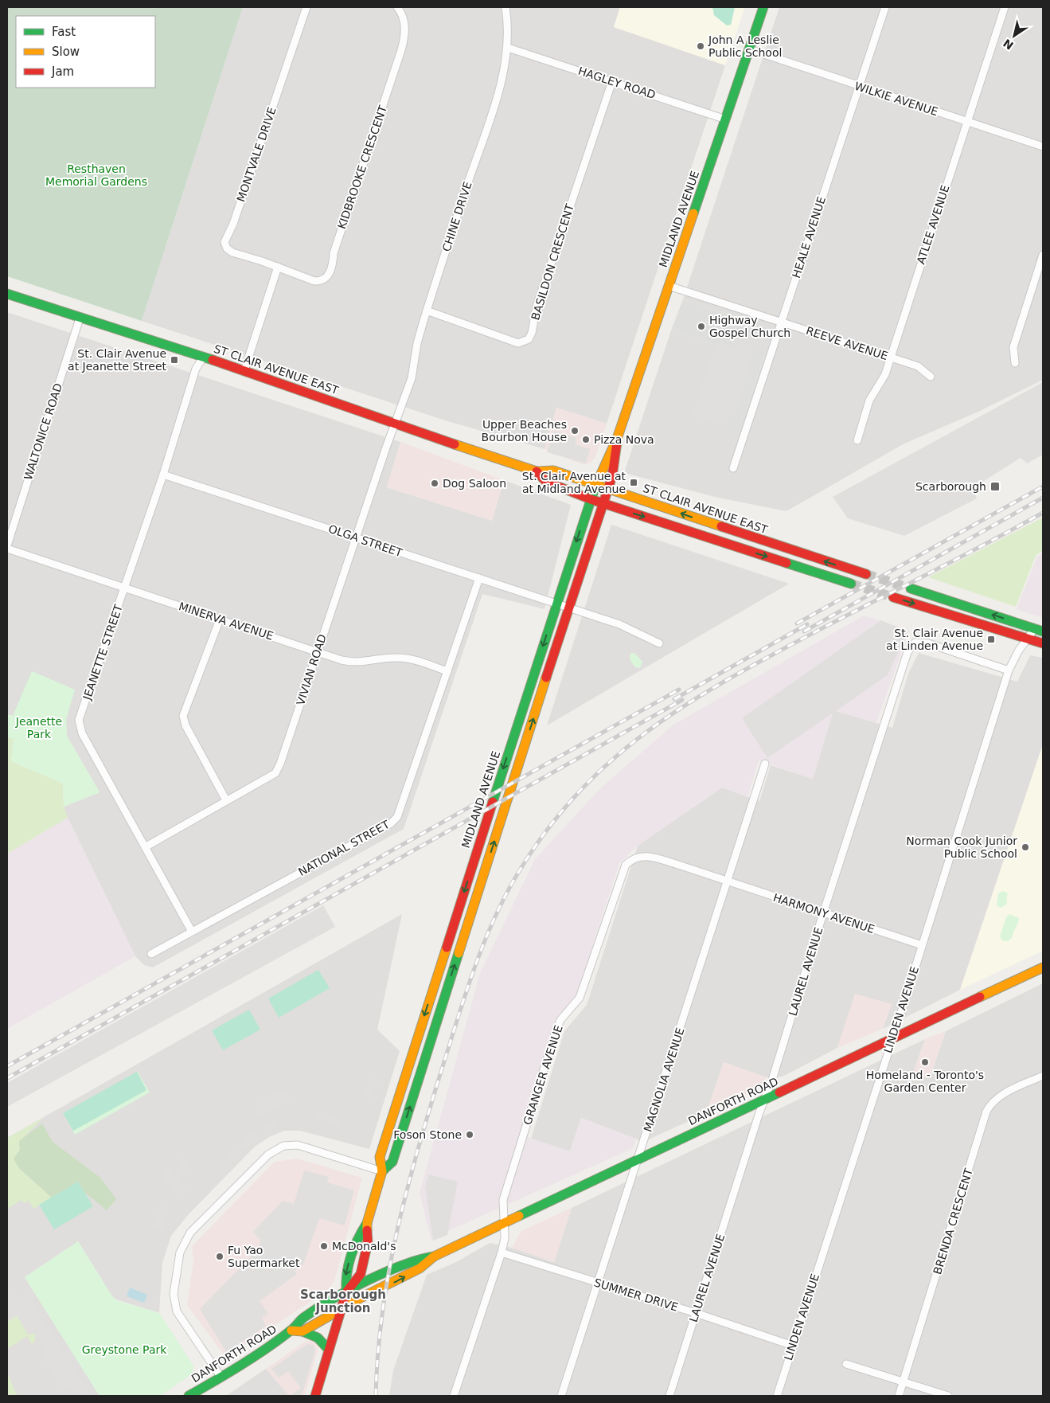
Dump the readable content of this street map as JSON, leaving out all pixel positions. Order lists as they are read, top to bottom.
{
  "streets": {
    "main road": ["MIDLAND AVENUE", "ST CLAIR AVENUE EAST", "DANFORTH ROAD"],
    "street": [
      "HAGLEY ROAD",
      "WILKIE AVENUE",
      "MONTVALE DRIVE",
      "KIDBROOKE CRESCENT",
      "CHINE DRIVE",
      "ATLEE AVENUE",
      "HEALE AVENUE",
      "BASILDON CRESCENT",
      "REEVE AVENUE",
      "WALTONICE ROAD",
      "OLGA STREET",
      "MINERVA AVENUE",
      "JEANETTE STREET",
      "VIVIAN ROAD",
      "NATIONAL STREET",
      "HARMONY AVENUE",
      "LAUREL AVENUE",
      "LINDEN AVENUE",
      "GRANGER AVENUE",
      "MAGNOLIA AVENUE",
      "BRENDA CRESCENT",
      "SUMMER DRIVE"
    ]
  },
  "crossings": [
    ["HAGLEY ROAD", "CHINE DRIVE"],
    ["HAGLEY ROAD", "MIDLAND AVENUE"],
    ["HAGLEY ROAD", "BASILDON CRESCENT"],
    ["WILKIE AVENUE", "MIDLAND AVENUE"],
    ["WILKIE AVENUE", "ATLEE AVENUE"],
    ["WILKIE AVENUE", "HEALE AVENUE"],
    ["MONTVALE DRIVE", "KIDBROOKE CRESCENT"],
    ["CHINE DRIVE", "BASILDON CRESCENT"],
    ["CHINE DRIVE", "ST CLAIR AVENUE EAST"],
    ["CHINE DRIVE", "VIVIAN ROAD"],
    ["MIDLAND AVENUE", "REEVE AVENUE"],
    ["MIDLAND AVENUE", "ST CLAIR AVENUE EAST"],
    ["MIDLAND AVENUE", "OLGA STREET"],
    ["MIDLAND AVENUE", "DANFORTH ROAD"],
    ["ATLEE AVENUE", "REEVE AVENUE"],
    ["HEALE AVENUE", "REEVE AVENUE"],
    ["ST CLAIR AVENUE EAST", "WALTONICE ROAD"],
    ["ST CLAIR AVENUE EAST", "JEANETTE STREET"],
    ["ST CLAIR AVENUE EAST", "VIVIAN ROAD"],
    ["WALTONICE ROAD", "MINERVA AVENUE"],
    ["OLGA STREET", "JEANETTE STREET"],
    ["OLGA STREET", "VIVIAN ROAD"],
    ["OLGA STREET", "NATIONAL STREET"],
    ["MINERVA AVENUE", "JEANETTE STREET"],
    ["MINERVA AVENUE", "VIVIAN ROAD"],
    ["MINERVA AVENUE", "NATIONAL STREET"],
    ["JEANETTE STREET", "VIVIAN ROAD"],
    ["JEANETTE STREET", "NATIONAL STREET"],
    ["HARMONY AVENUE", "LAUREL AVENUE"],
    ["HARMONY AVENUE", "LINDEN AVENUE"],
    ["HARMONY AVENUE", "GRANGER AVENUE"],
    ["HARMONY AVENUE", "MAGNOLIA AVENUE"],
    ["LAUREL AVENUE", "LINDEN AVENUE"],
    ["LAUREL AVENUE", "DANFORTH ROAD"],
    ["LAUREL AVENUE", "SUMMER DRIVE"],
    ["LINDEN AVENUE", "DANFORTH ROAD"],
    ["LINDEN AVENUE", "SUMMER DRIVE"],
    ["GRANGER AVENUE", "MAGNOLIA AVENUE"],
    ["GRANGER AVENUE", "DANFORTH ROAD"],
    ["GRANGER AVENUE", "SUMMER DRIVE"],
    ["MAGNOLIA AVENUE", "DANFORTH ROAD"],
    ["MAGNOLIA AVENUE", "SUMMER DRIVE"]
  ],
  "districts": ["Scarborough Junction"],
  "parks": ["Resthaven Memorial Gardens", "Jeanette Park", "Greystone Park"],
  "places": {
    "other": [
      "John A Leslie Public School",
      "Highway Gospel Church",
      "Upper Beaches Bourbon House",
      "Pizza Nova",
      "Dog Saloon",
      "Norman Cook Junior Public School",
      "Homeland - Toronto's Garden Center",
      "Foson Stone",
      "McDonald's",
      "Fu Yao Supermarket"
    ],
    "transit": [
      "St. Clair Avenue at Jeanette Street",
      "St. Clair Avenue at at Midland Avenue",
      "Scarborough",
      "St. Clair Avenue at Linden Avenue"
    ]
  },
  "legend": ["Fast", "Slow", "Jam"],
  "north": "bottom left"
}
